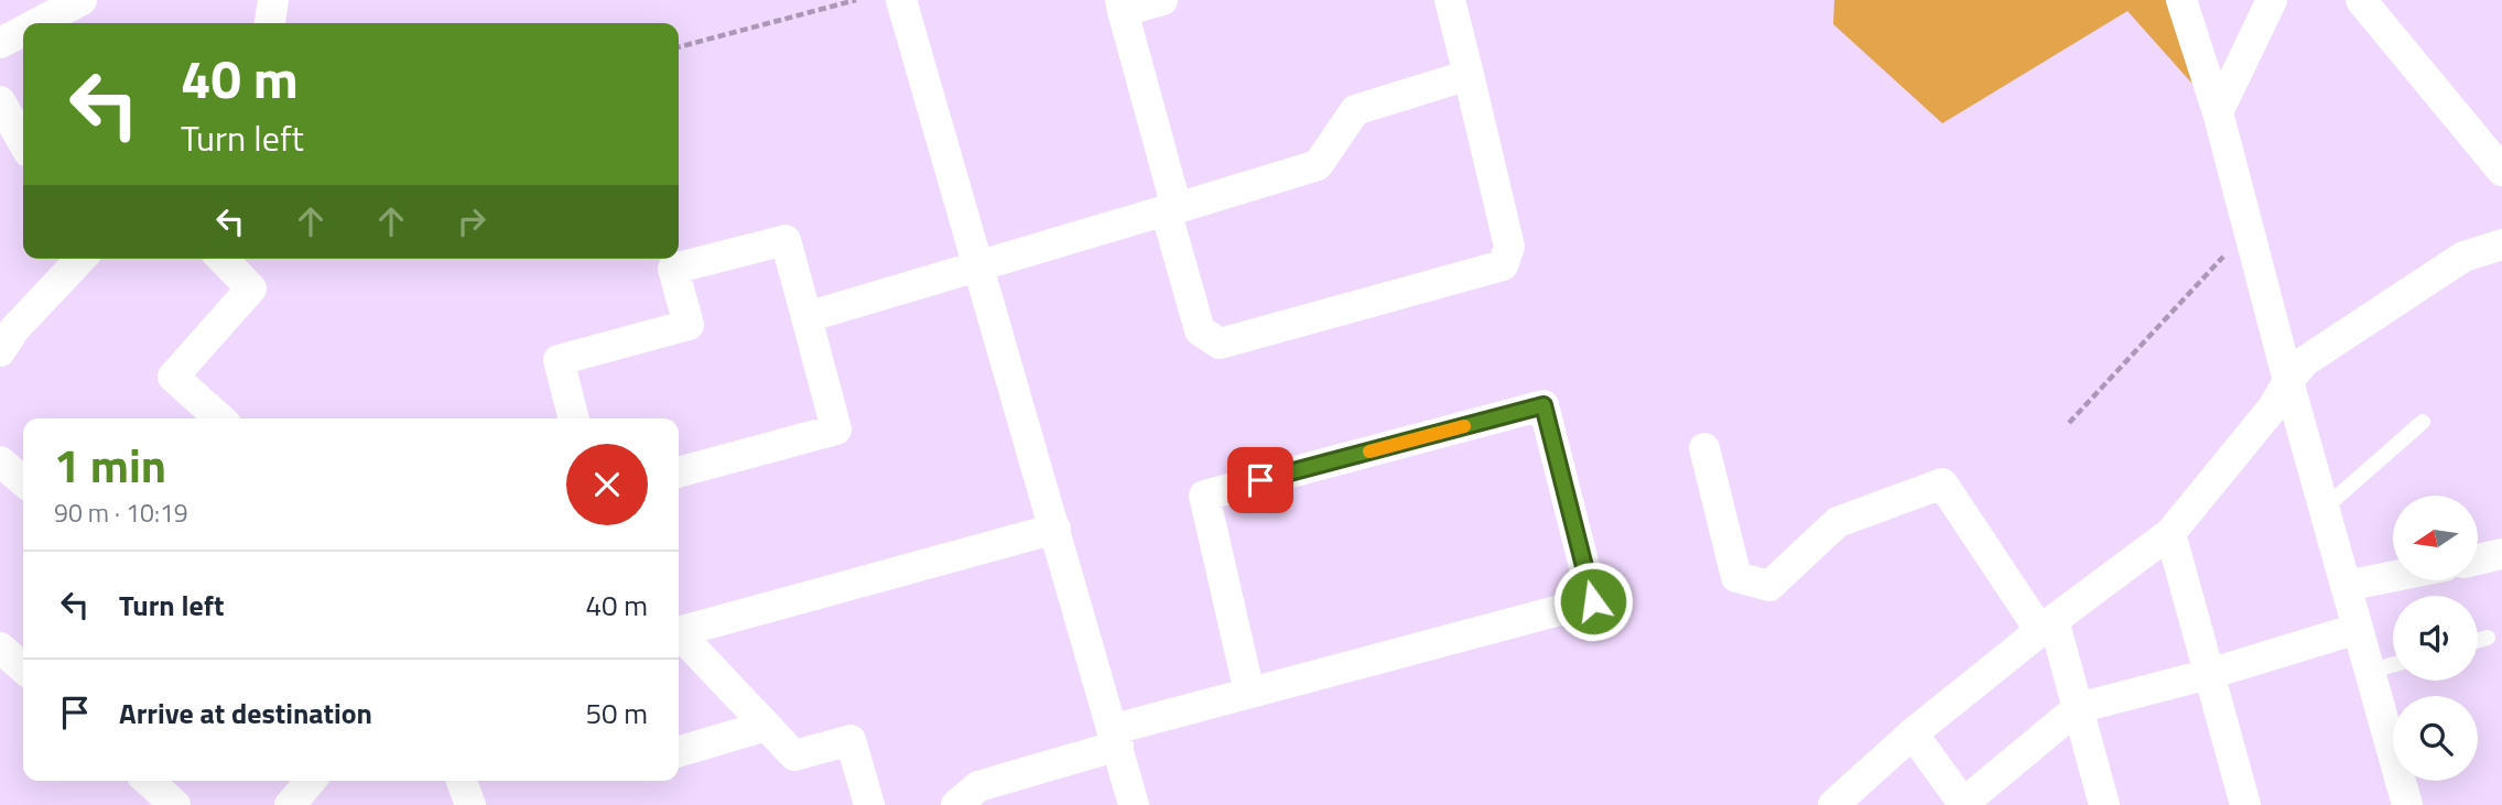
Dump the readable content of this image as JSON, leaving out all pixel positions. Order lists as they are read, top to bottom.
{
  "north": "left",
  "page": {
    "turn": ["40 m", "Turn left"],
    "heading": ["1 min", "90 m · 10:19"],
    "list": [
      {
        "name": "Turn left",
        "value": "40 m"
      },
      {
        "name": "Arrive at destination",
        "value": "50 m"
      }
    ]
  }
}
